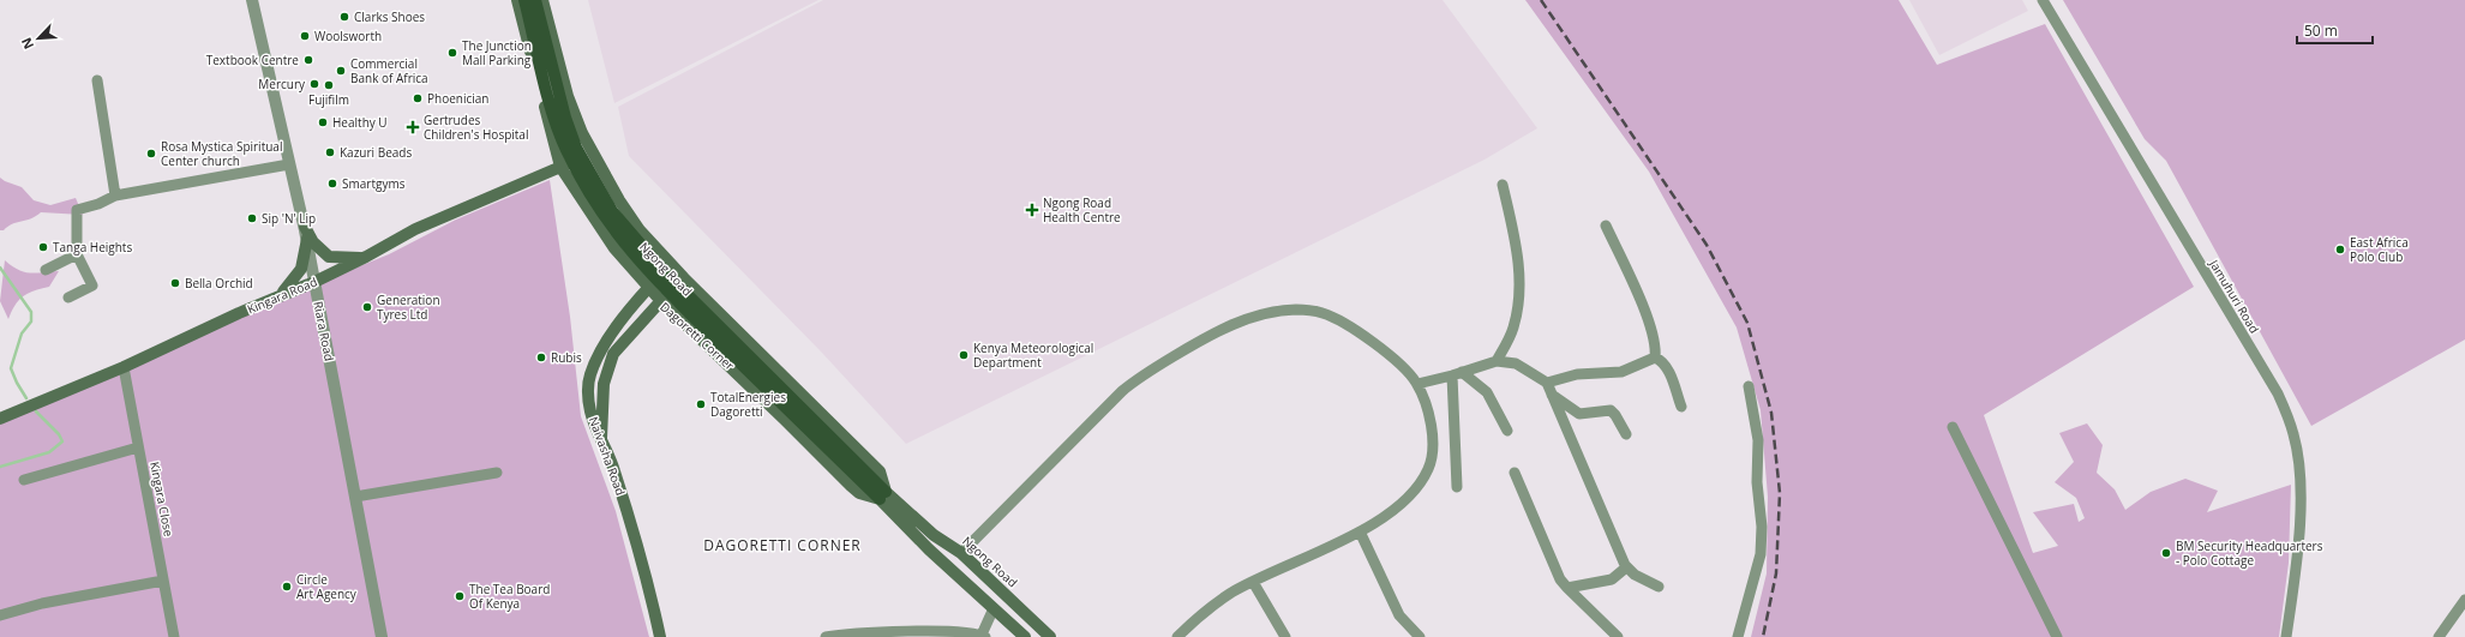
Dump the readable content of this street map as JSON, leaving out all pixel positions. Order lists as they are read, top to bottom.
{
  "streets": {
    "main road": [
      "Ngong Road",
      "Kingara Road",
      "Dagoretti Corner",
      "Naivasha Road"
    ],
    "street": ["Jamuhuri Road", "Riara Road", "Kingara Close"]
  },
  "crossings": [
    ["Ngong Road", "Kingara Road"],
    ["Ngong Road", "Dagoretti Corner"],
    ["Ngong Road", "Naivasha Road"],
    ["Kingara Road", "Riara Road"],
    ["Kingara Road", "Kingara Close"],
    ["Dagoretti Corner", "Naivasha Road"]
  ],
  "districts": ["DAGORETTI CORNER"],
  "places": {
    "other": [
      "Clarks Shoes",
      "Woolsworth",
      "The Junction Mall Parking",
      "Textbook Centre",
      "Commercial Bank of Africa",
      "Mercury",
      "Fujifilm",
      "Phoenician",
      "Healthy U",
      "Kazuri Beads",
      "Rosa Mystica Spiritual Center church",
      "Smartgyms",
      "Sip 'N' Lip",
      "Tanga Heights",
      "East Africa Polo Club",
      "Bella Orchid",
      "Generation Tyres Ltd",
      "Kenya Meteorological Department",
      "Rubis",
      "TotalEnergies Dagoretti",
      "BM Security Headquarters - Polo Cottage",
      "Circle Art Agency",
      "The Tea Board Of Kenya"
    ],
    "health": ["Gertrudes Children's Hospital", "Ngong Road Health Centre"]
  },
  "scale_bar": "50 m",
  "north": "bottom left"
}
